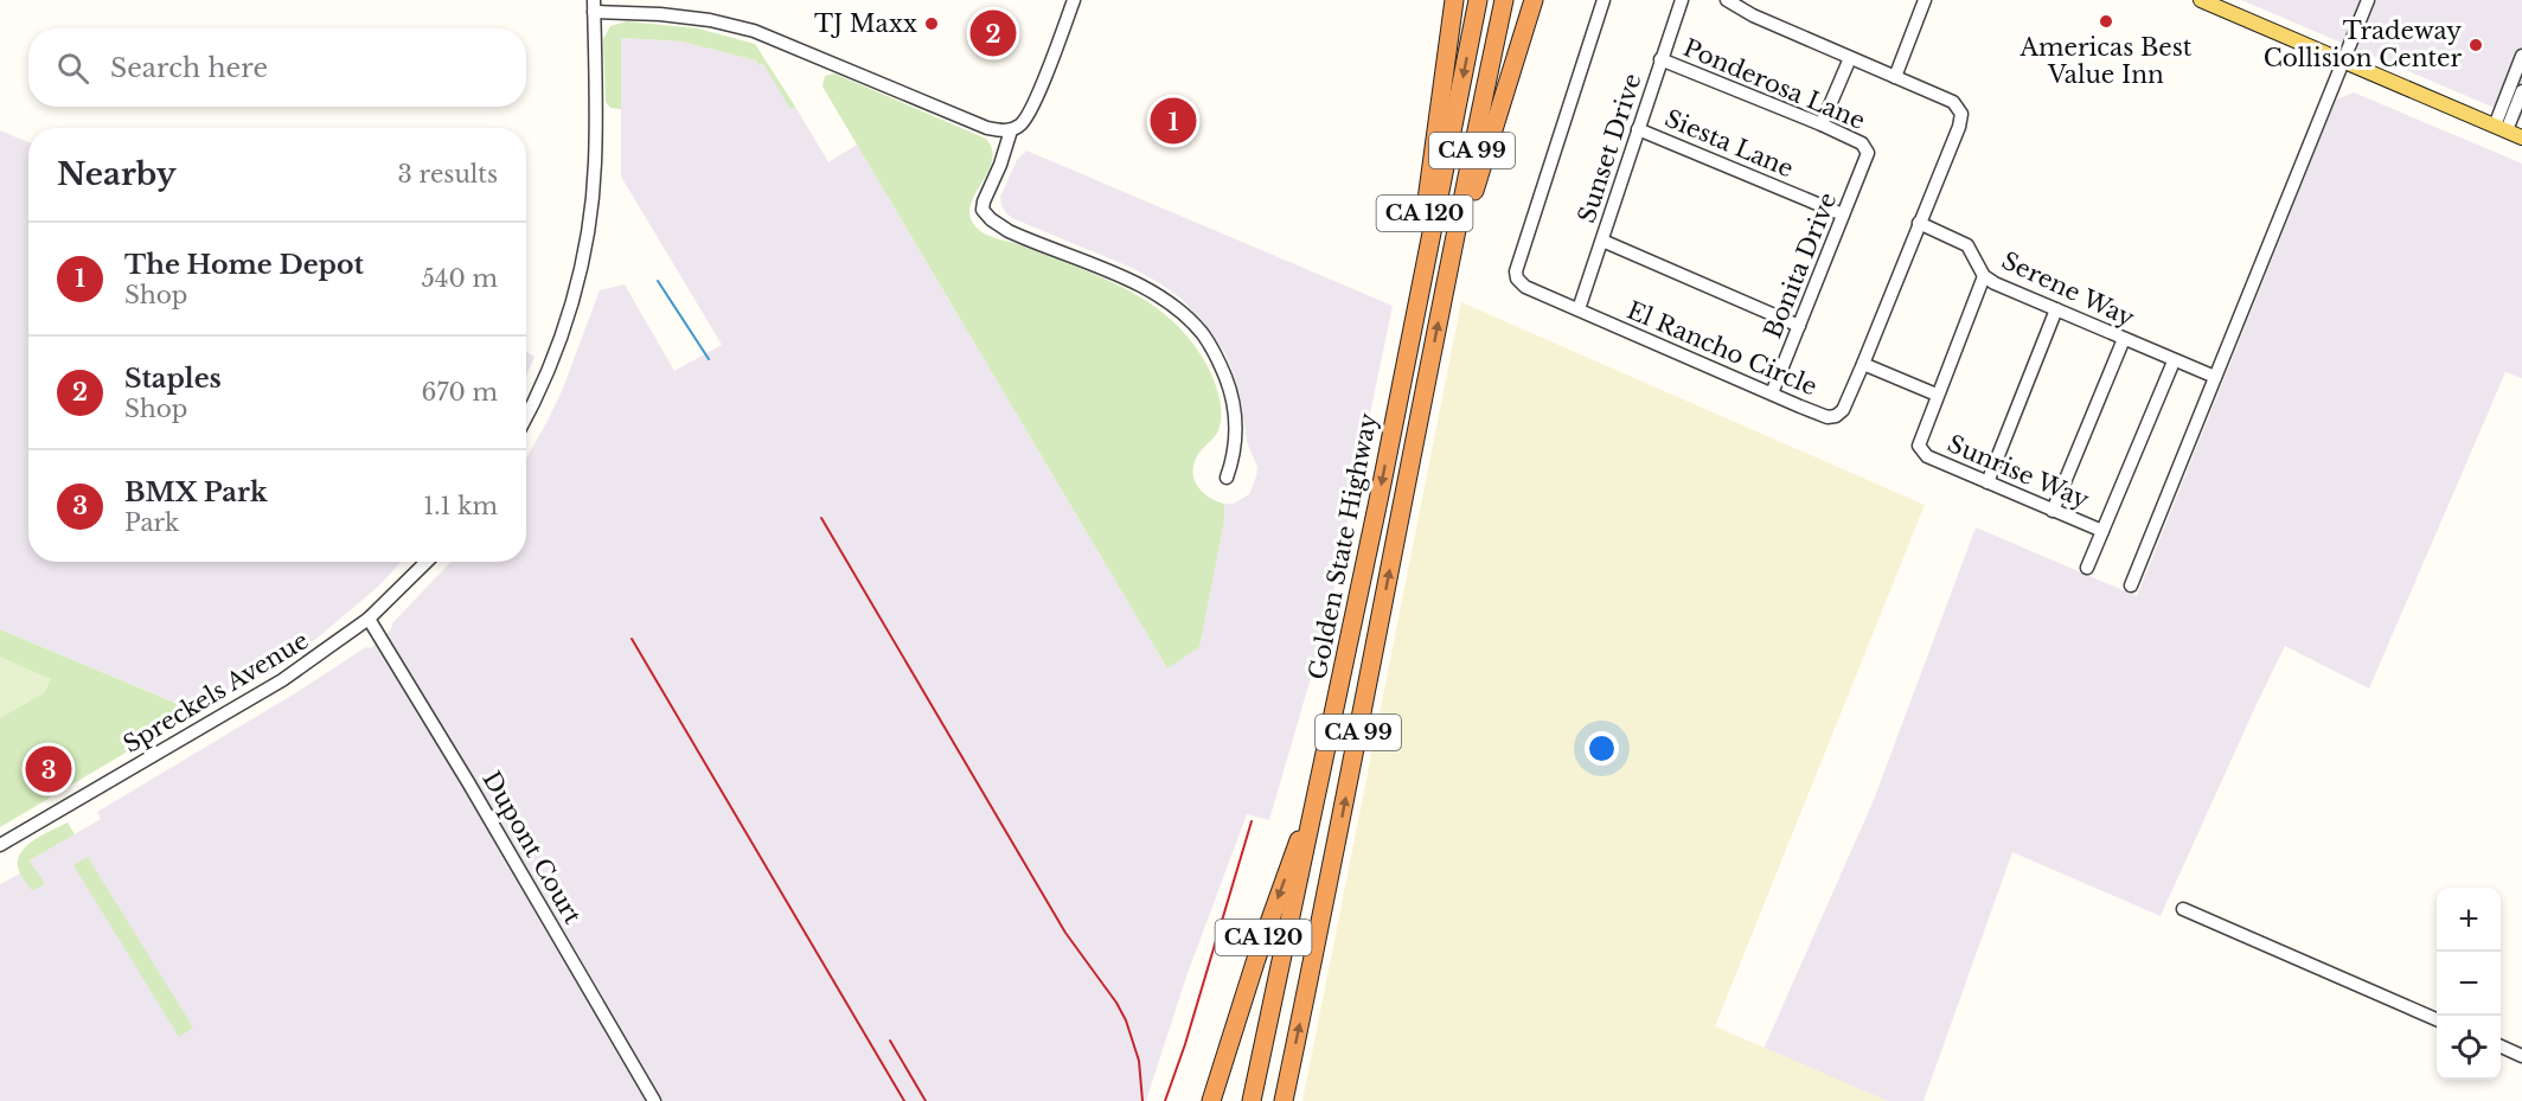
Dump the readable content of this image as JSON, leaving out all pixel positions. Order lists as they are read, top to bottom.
{
  "streets": {
    "highway": ["CA 99", "CA 120", "Golden State Highway"],
    "street": [
      "Ponderosa Lane",
      "Siesta Lane",
      "Sunset Drive",
      "Bonita Drive",
      "Serene Way",
      "El Rancho Circle",
      "Sunrise Way",
      "Spreckels Avenue",
      "Dupont Court"
    ]
  },
  "crossings": [
    ["Ponderosa Lane", "Sunset Drive"],
    ["Ponderosa Lane", "Bonita Drive"],
    ["Siesta Lane", "Sunset Drive"],
    ["Siesta Lane", "Bonita Drive"],
    ["Sunset Drive", "El Rancho Circle"],
    ["CA 99", "CA 120"],
    ["CA 120", "Golden State Highway"],
    ["Bonita Drive", "El Rancho Circle"],
    ["Serene Way", "El Rancho Circle"],
    ["Spreckels Avenue", "Dupont Court"]
  ],
  "places": ["Americas Best Value Inn", "TJ Maxx", "Tradeway Collision Center"],
  "page": {
    "pins": ["2", "1", "3"],
    "search": "Search here",
    "heading": ["Nearby", "3 results"],
    "list": [
      {
        "mark": "1",
        "name": "The Home Depot",
        "note": "Shop",
        "value": "540 m"
      },
      {
        "mark": "2",
        "name": "Staples",
        "note": "Shop",
        "value": "670 m"
      },
      {
        "mark": "3",
        "name": "BMX Park",
        "note": "Park",
        "value": "1.1 km"
      }
    ],
    "map_buttons": ["+", "−"]
  }
}
